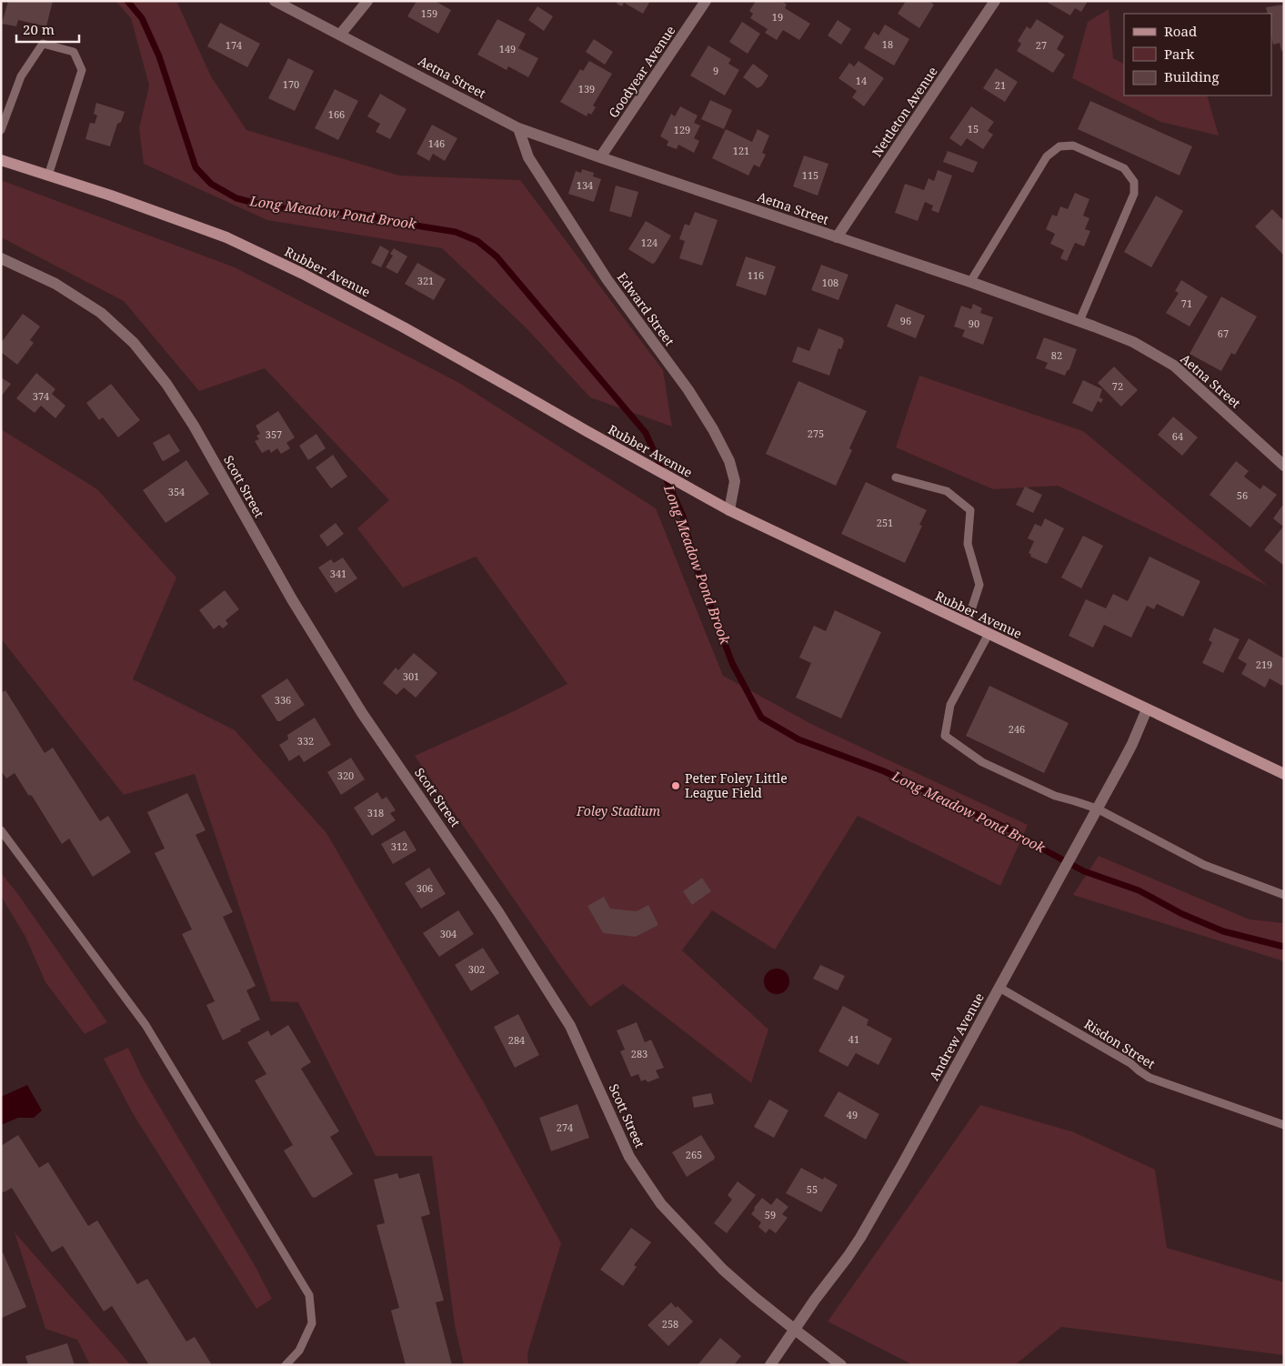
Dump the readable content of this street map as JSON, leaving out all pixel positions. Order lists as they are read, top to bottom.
{
  "streets": {
    "street": [
      "Goodyear Avenue",
      "Aetna Street",
      "Nettleton Avenue",
      "Rubber Avenue",
      "Edward Street",
      "Scott Street",
      "Andrew Avenue"
    ],
    "lane": ["Risdon Street"]
  },
  "crossings": [
    ["Goodyear Avenue", "Aetna Street"],
    ["Aetna Street", "Nettleton Avenue"],
    ["Aetna Street", "Edward Street"],
    ["Rubber Avenue", "Edward Street"],
    ["Rubber Avenue", "Andrew Avenue"],
    ["Scott Street", "Andrew Avenue"],
    ["Andrew Avenue", "Risdon Street"]
  ],
  "water": ["Long Meadow Pond Brook"],
  "parks": ["Foley Stadium"],
  "places": ["Peter Foley Little League Field"],
  "house_numbers": [
    "159",
    "19",
    "18",
    "174",
    "27",
    "149",
    "9",
    "14",
    "170",
    "21",
    "139",
    "166",
    "15",
    "129",
    "146",
    "121",
    "115",
    "134",
    "124",
    "116",
    "321",
    "108",
    "71",
    "96",
    "90",
    "67",
    "82",
    "72",
    "374",
    "275",
    "357",
    "64",
    "354",
    "56",
    "251",
    "341",
    "219",
    "301",
    "336",
    "246",
    "332",
    "320",
    "318",
    "312",
    "306",
    "304",
    "302",
    "41",
    "284",
    "283",
    "49",
    "274",
    "265",
    "55",
    "59",
    "258"
  ],
  "legend": ["Road", "Park", "Building"],
  "scale_bar": "20 m"
}
